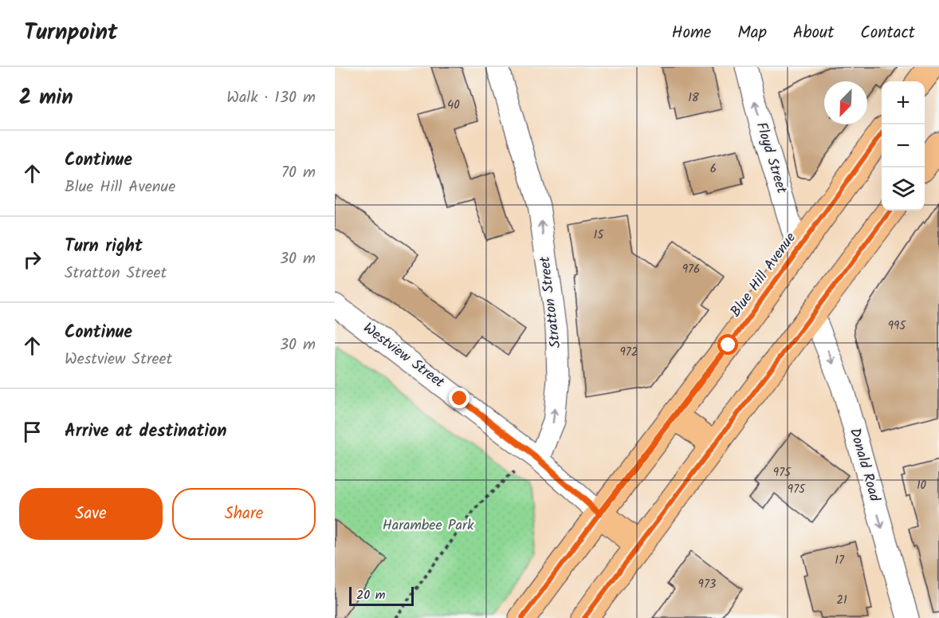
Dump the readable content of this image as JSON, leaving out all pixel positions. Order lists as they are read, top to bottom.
{
  "streets": {
    "main road": ["Blue Hill Avenue"],
    "street": [
      "Floyd Street",
      "Stratton Street",
      "Westview Street",
      "Donald Road"
    ]
  },
  "crossings": [
    ["Floyd Street", "Blue Hill Avenue"],
    ["Stratton Street", "Westview Street"]
  ],
  "one_way": ["Floyd Street", "Stratton Street", "Donald Road"],
  "parks": ["Harambee Park"],
  "house_numbers": [
    "18",
    "40",
    "6",
    "15",
    "976",
    "995",
    "972",
    "975",
    "10",
    "975",
    "17",
    "973",
    "21"
  ],
  "scale_bar": "20 m",
  "north": "bottom left",
  "page": {
    "header": "Turnpoint",
    "nav": [
      "Home",
      "Map",
      "About",
      "Contact"
    ],
    "heading": ["2 min", "Walk · 130 m"],
    "map_buttons": ["+", "−"],
    "list": [
      ["Continue", "Blue Hill Avenue", "70 m"],
      ["Turn right", "Stratton Street", "30 m"],
      ["Continue", "Westview Street", "30 m"],
      "Arrive at destination"
    ],
    "buttons": ["Save", "Share"],
    "scale": "20 m"
  }
}
